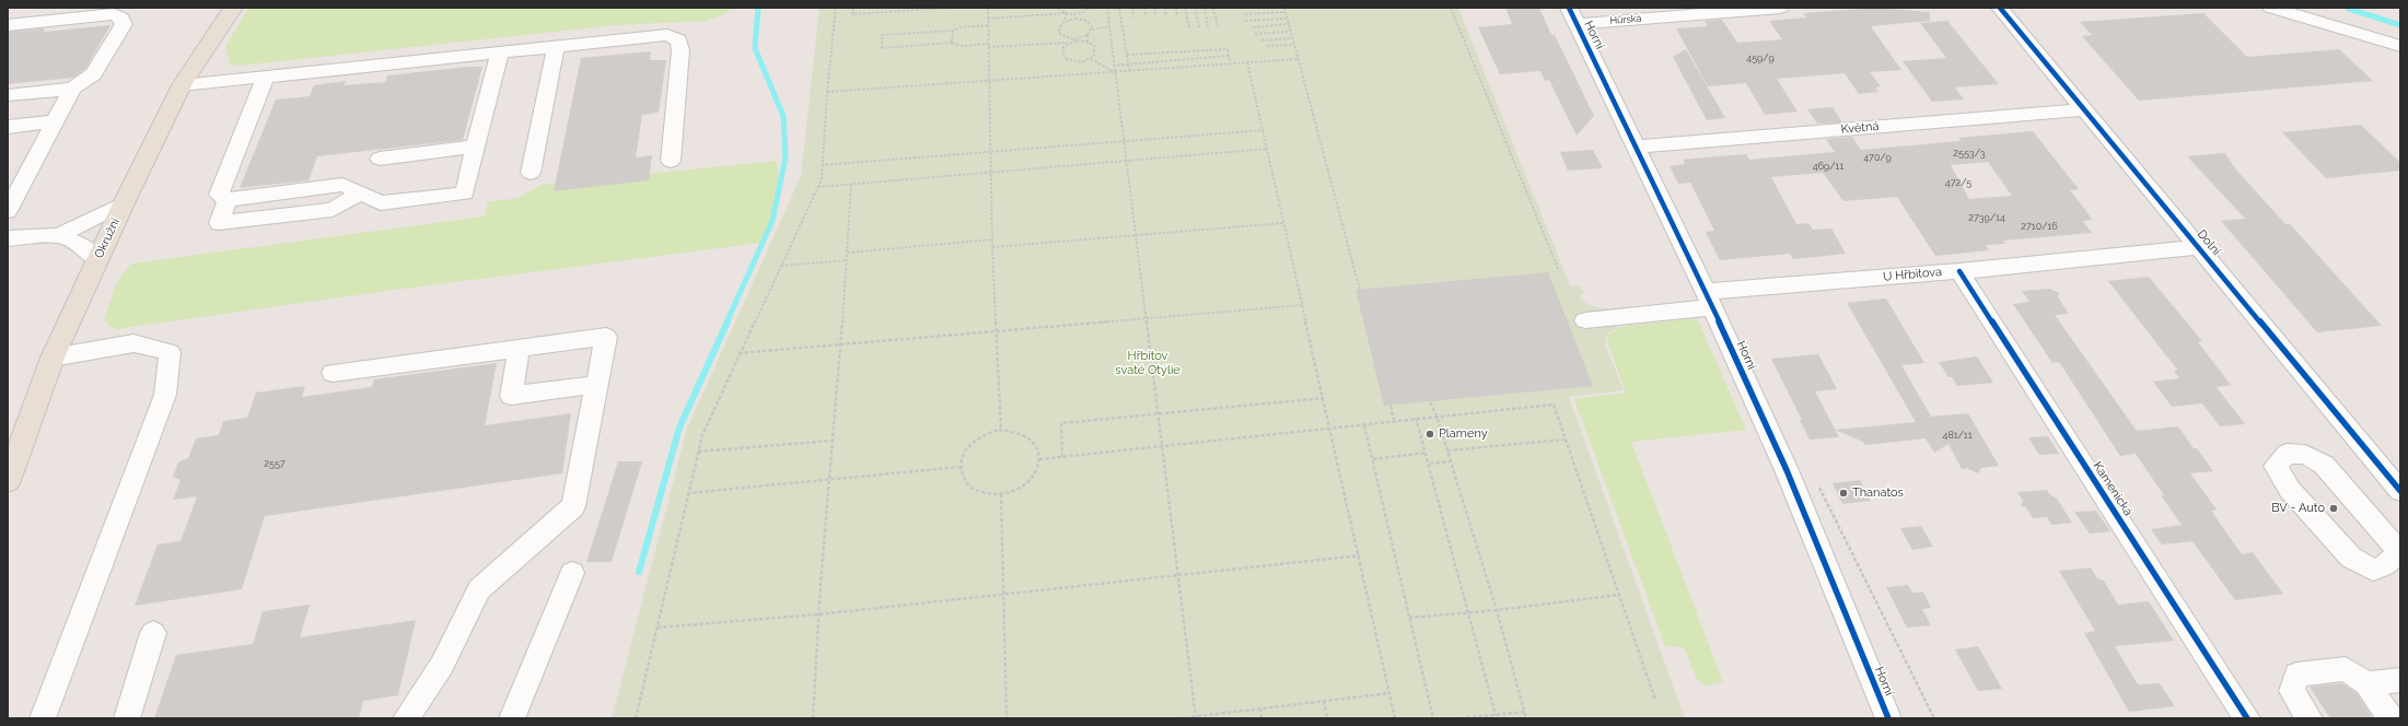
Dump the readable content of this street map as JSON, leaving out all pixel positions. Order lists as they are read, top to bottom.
{
  "streets": {
    "main road": ["Okružní"],
    "street": [
      "Hůrská",
      "Horní",
      "Květná",
      "Dolní",
      "U Hřbitova",
      "Kamenická"
    ]
  },
  "crossings": [
    ["Hůrská", "Horní"],
    ["Horní", "Květná"],
    ["Horní", "U Hřbitova"],
    ["Květná", "Dolní"],
    ["Dolní", "U Hřbitova"],
    ["U Hřbitova", "Kamenická"]
  ],
  "parks": ["Hřbitov svaté Otýlie"],
  "places": ["Plameny", "Thanatos", "BV - Auto"],
  "house_numbers": [
    "459/9",
    "2553/3",
    "470/9",
    "469/11",
    "472/5",
    "2739/14",
    "2710/16",
    "481/11",
    "2557"
  ]
}
